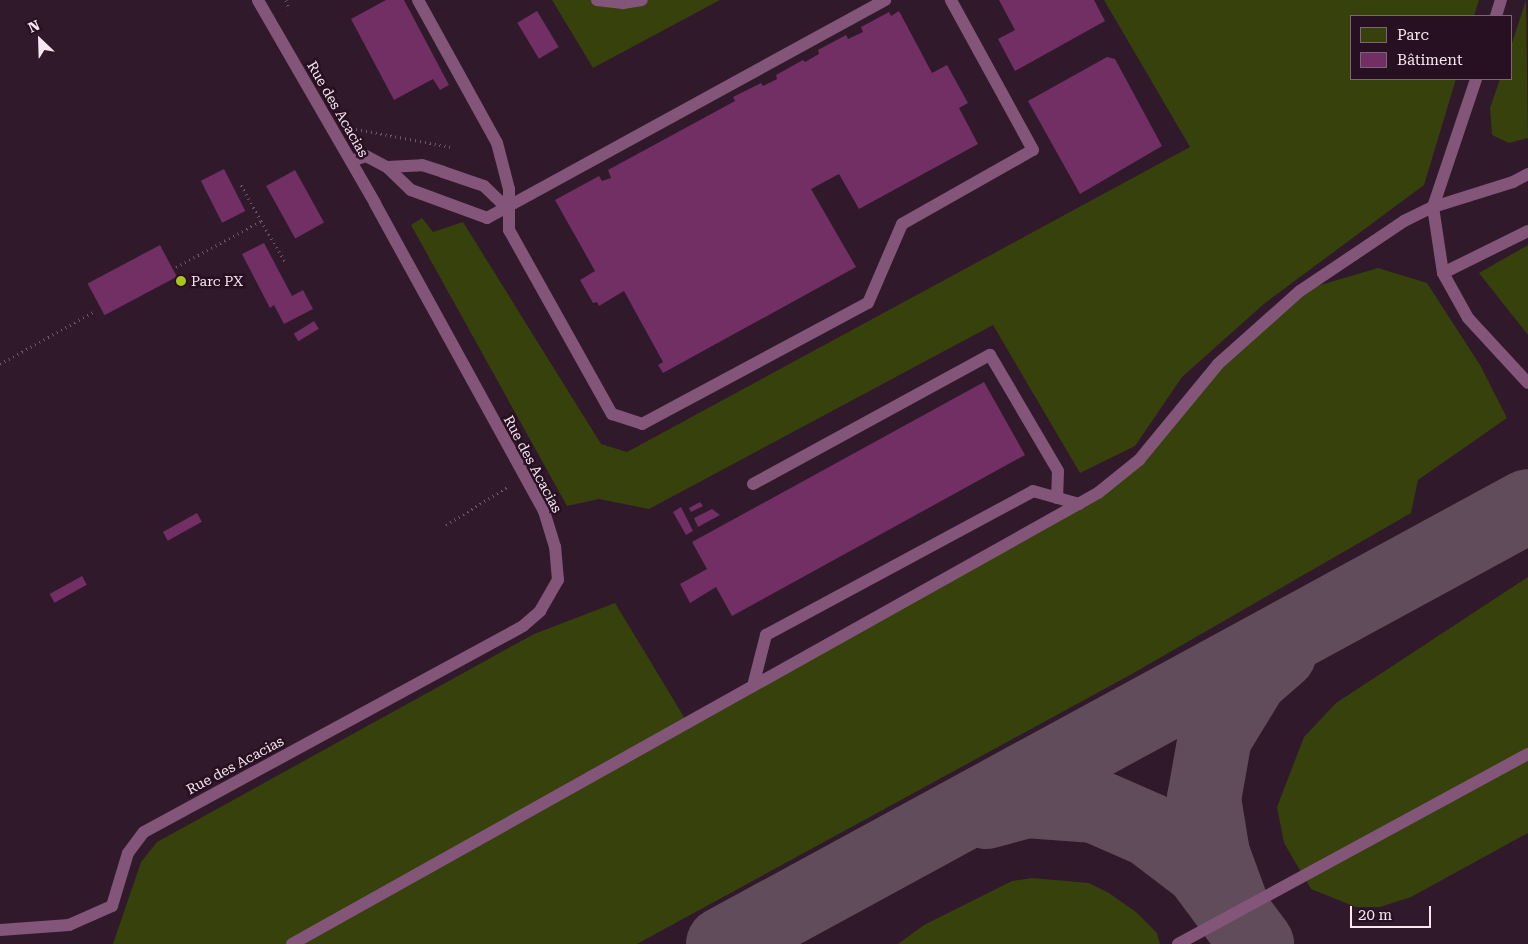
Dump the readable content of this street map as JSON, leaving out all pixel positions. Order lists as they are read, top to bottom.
{
  "streets": {
    "lane": ["Rue des Acacias"]
  },
  "places": ["Parc PX"],
  "legend": ["Parc", "Bâtiment"],
  "scale_bar": "20 m",
  "north": "top left"
}
